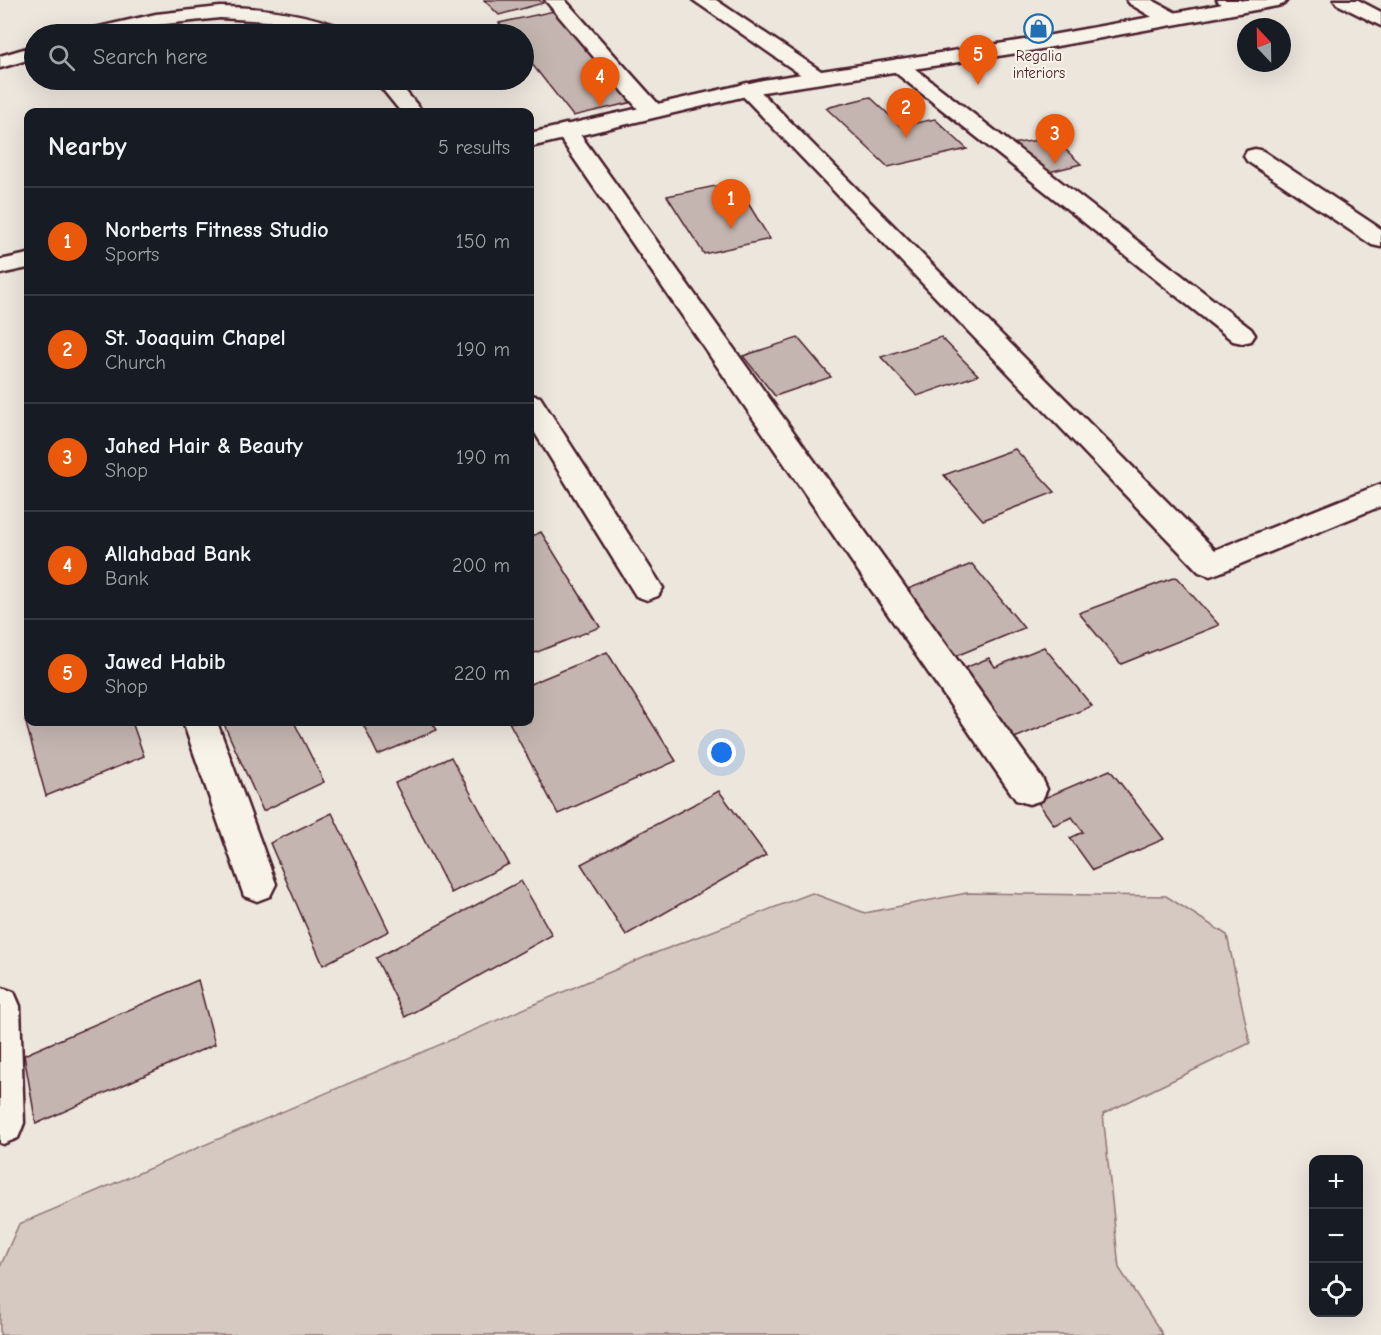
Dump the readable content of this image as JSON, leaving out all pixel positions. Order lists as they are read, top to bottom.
{
  "places": {
    "shop": ["Regalia interiors"]
  },
  "north": "top",
  "page": {
    "search": "Search here",
    "pins": [
      "5",
      "4",
      "2",
      "3",
      "1"
    ],
    "heading": ["Nearby", "5 results"],
    "list": [
      {
        "mark": "1",
        "name": "Norberts Fitness Studio",
        "note": "Sports",
        "value": "150 m"
      },
      {
        "mark": "2",
        "name": "St. Joaquim Chapel",
        "note": "Church",
        "value": "190 m"
      },
      {
        "mark": "3",
        "name": "Jahed Hair & Beauty",
        "note": "Shop",
        "value": "190 m"
      },
      {
        "mark": "4",
        "name": "Allahabad Bank",
        "note": "Bank",
        "value": "200 m"
      },
      {
        "mark": "5",
        "name": "Jawed Habib",
        "note": "Shop",
        "value": "220 m"
      }
    ],
    "map_buttons": ["+", "−"]
  }
}
